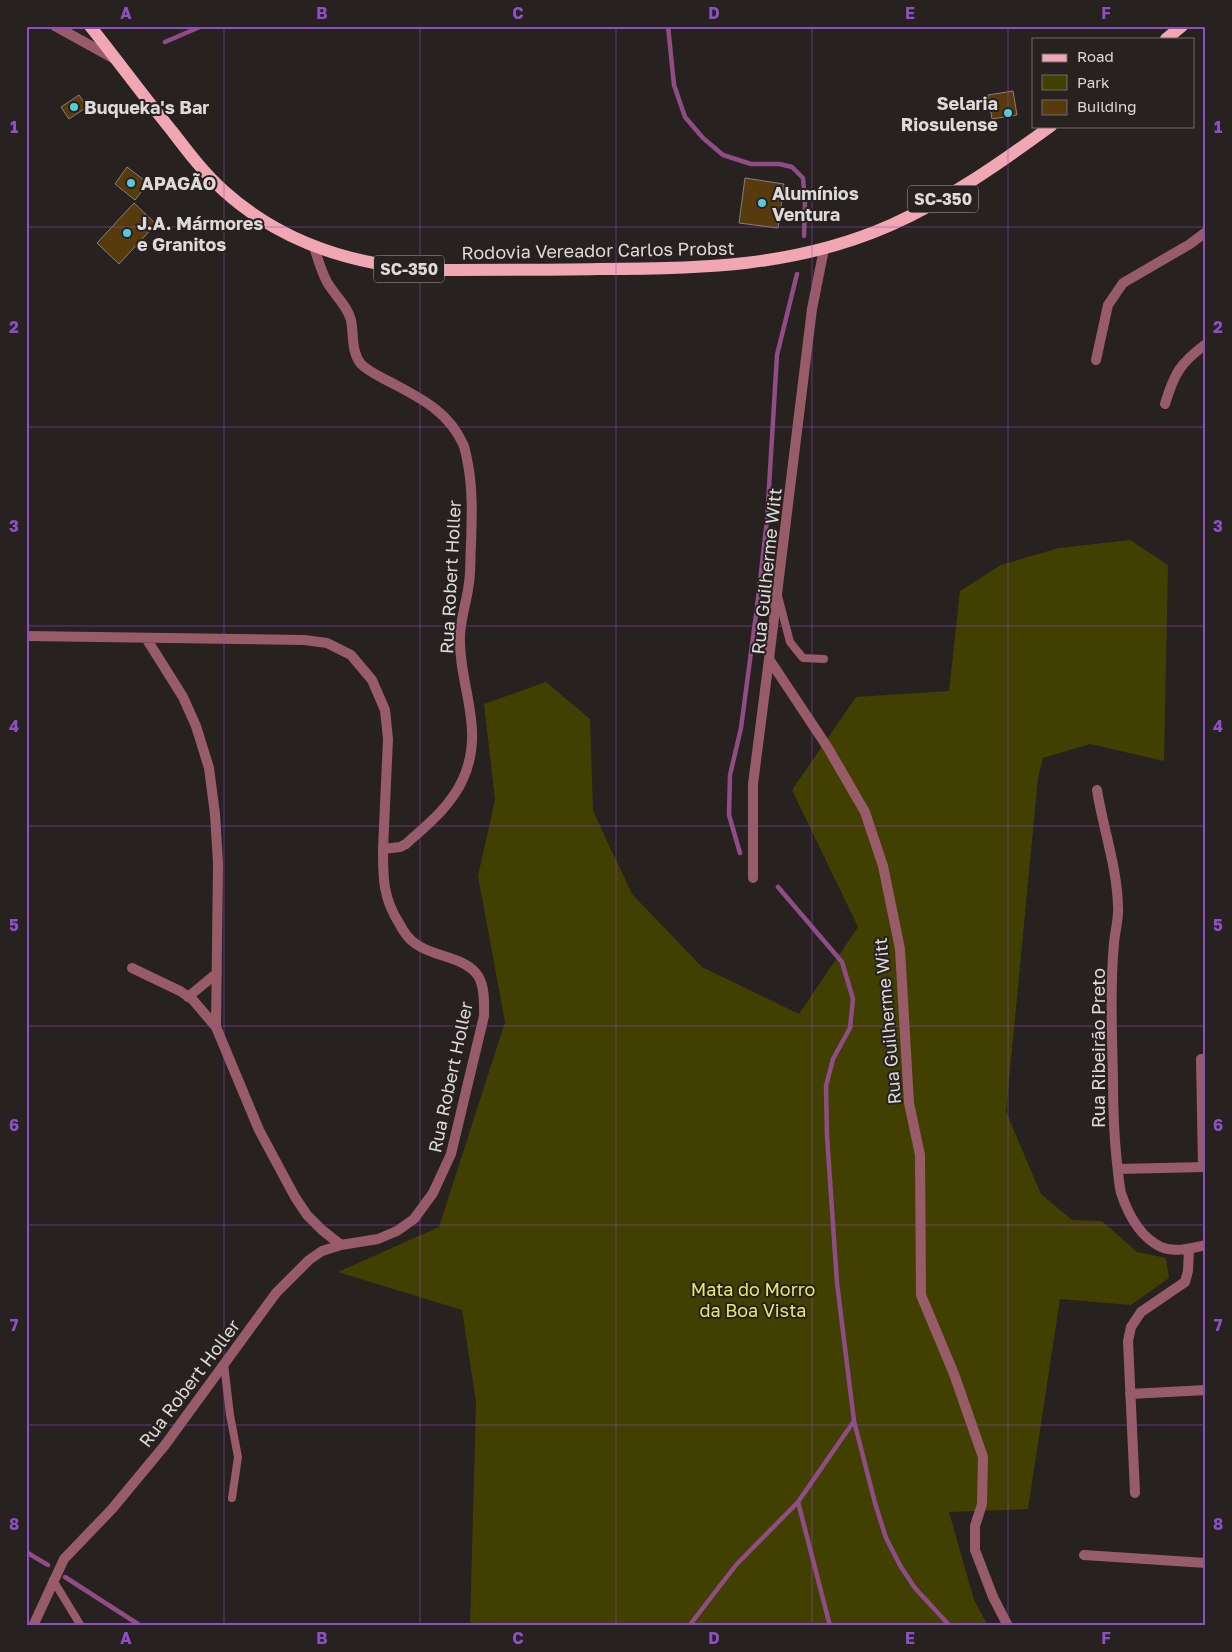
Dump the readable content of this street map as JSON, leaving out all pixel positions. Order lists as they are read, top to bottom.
{
  "streets": {
    "main road": ["SC-350", "Rodovia Vereador Carlos Probst"],
    "street": ["Rua Guilherme Witt", "Rua Robert Holler", "Rua Ribeirão Preto"]
  },
  "crossings": [
    ["Rodovia Vereador Carlos Probst", "Rua Guilherme Witt"],
    ["Rodovia Vereador Carlos Probst", "Rua Robert Holler"]
  ],
  "parks": ["Mata do Morro da Boa Vista"],
  "places": [
    "Buqueka's Bar",
    "Selaria Riosulense",
    "APAGÃO",
    "Alumínios Ventura",
    "J.A. Mármores e Granitos"
  ],
  "legend": ["Road", "Park", "Building"],
  "grid": {
    "columns": [
      "A",
      "B",
      "C",
      "D",
      "E",
      "F"
    ],
    "rows": [
      "1",
      "2",
      "3",
      "4",
      "5",
      "6",
      "7",
      "8"
    ]
  }
}
